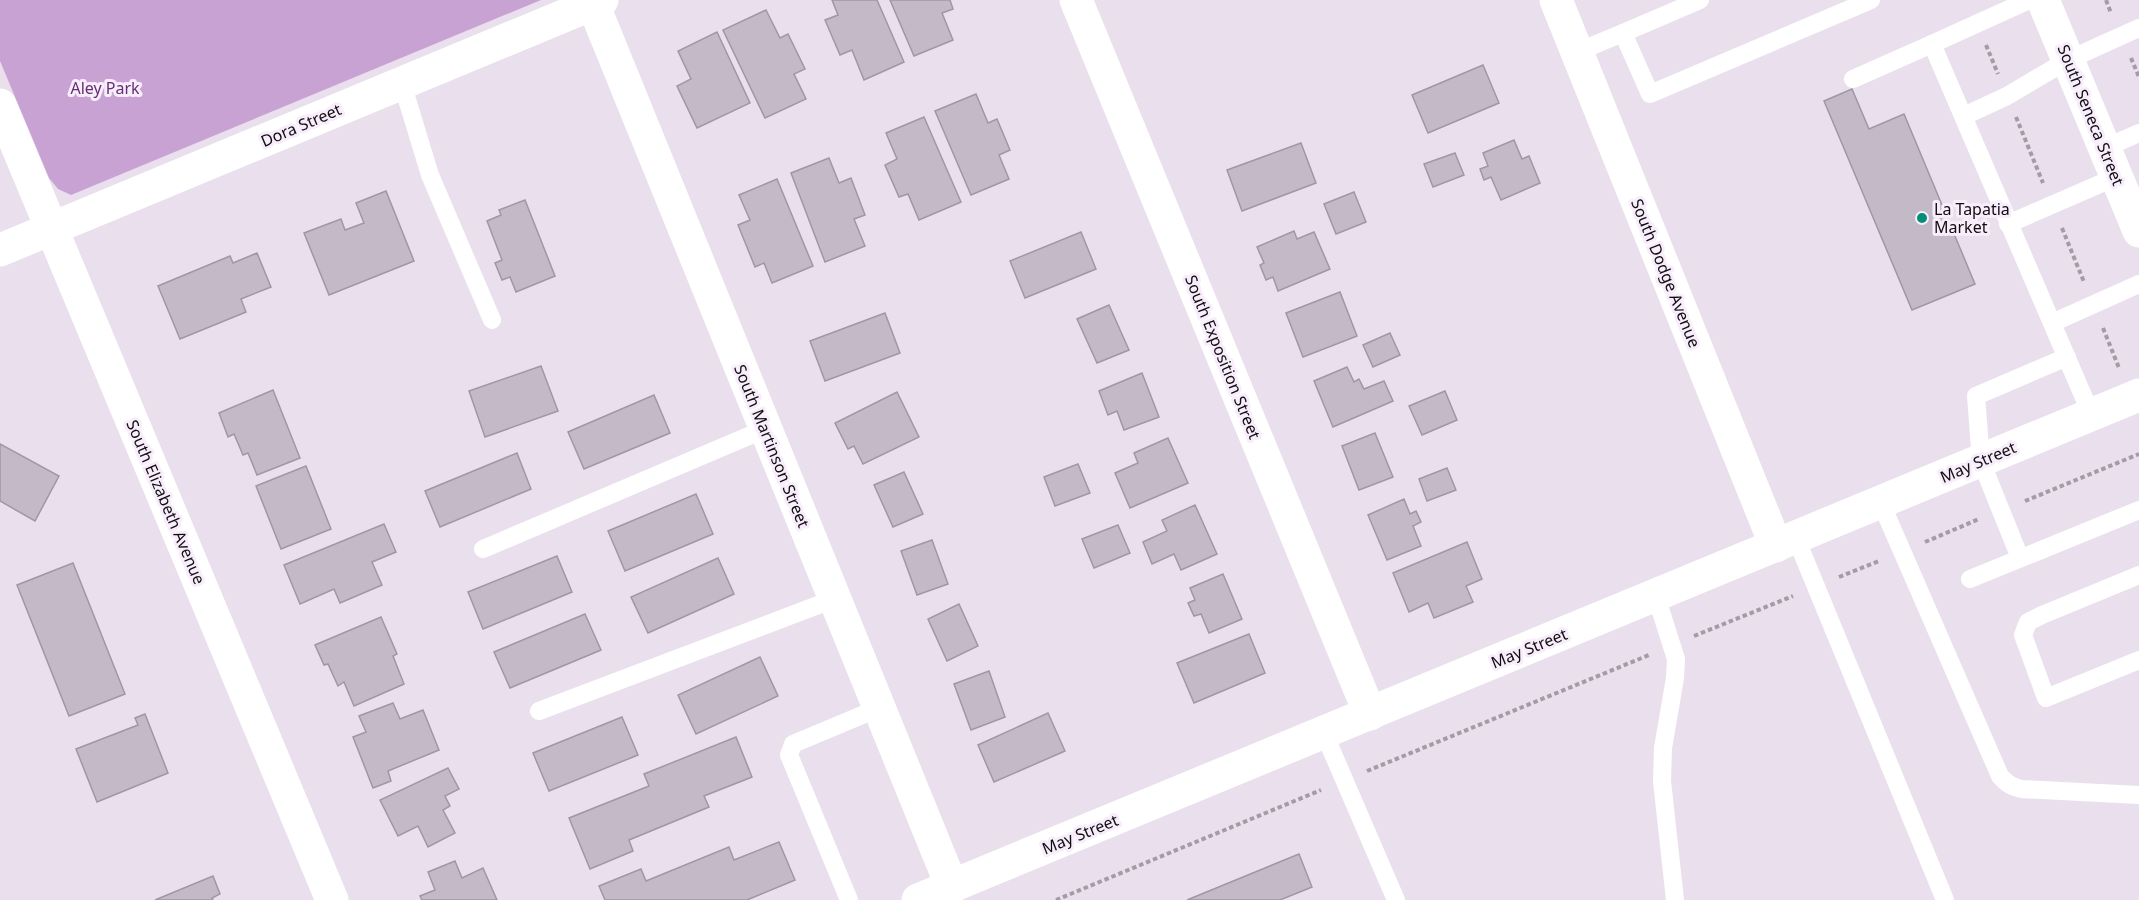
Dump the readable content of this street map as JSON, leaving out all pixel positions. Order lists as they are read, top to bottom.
{
  "streets": {
    "street": [
      "South Seneca Street",
      "Dora Street",
      "South Dodge Avenue",
      "South Exposition Street",
      "South Martinson Street",
      "May Street",
      "South Elizabeth Avenue"
    ]
  },
  "crossings": [
    ["Dora Street", "South Martinson Street"],
    ["Dora Street", "South Elizabeth Avenue"],
    ["South Dodge Avenue", "May Street"],
    ["South Exposition Street", "May Street"],
    ["South Martinson Street", "May Street"]
  ],
  "parks": ["Aley Park"],
  "places": ["La Tapatia Market"]
}
